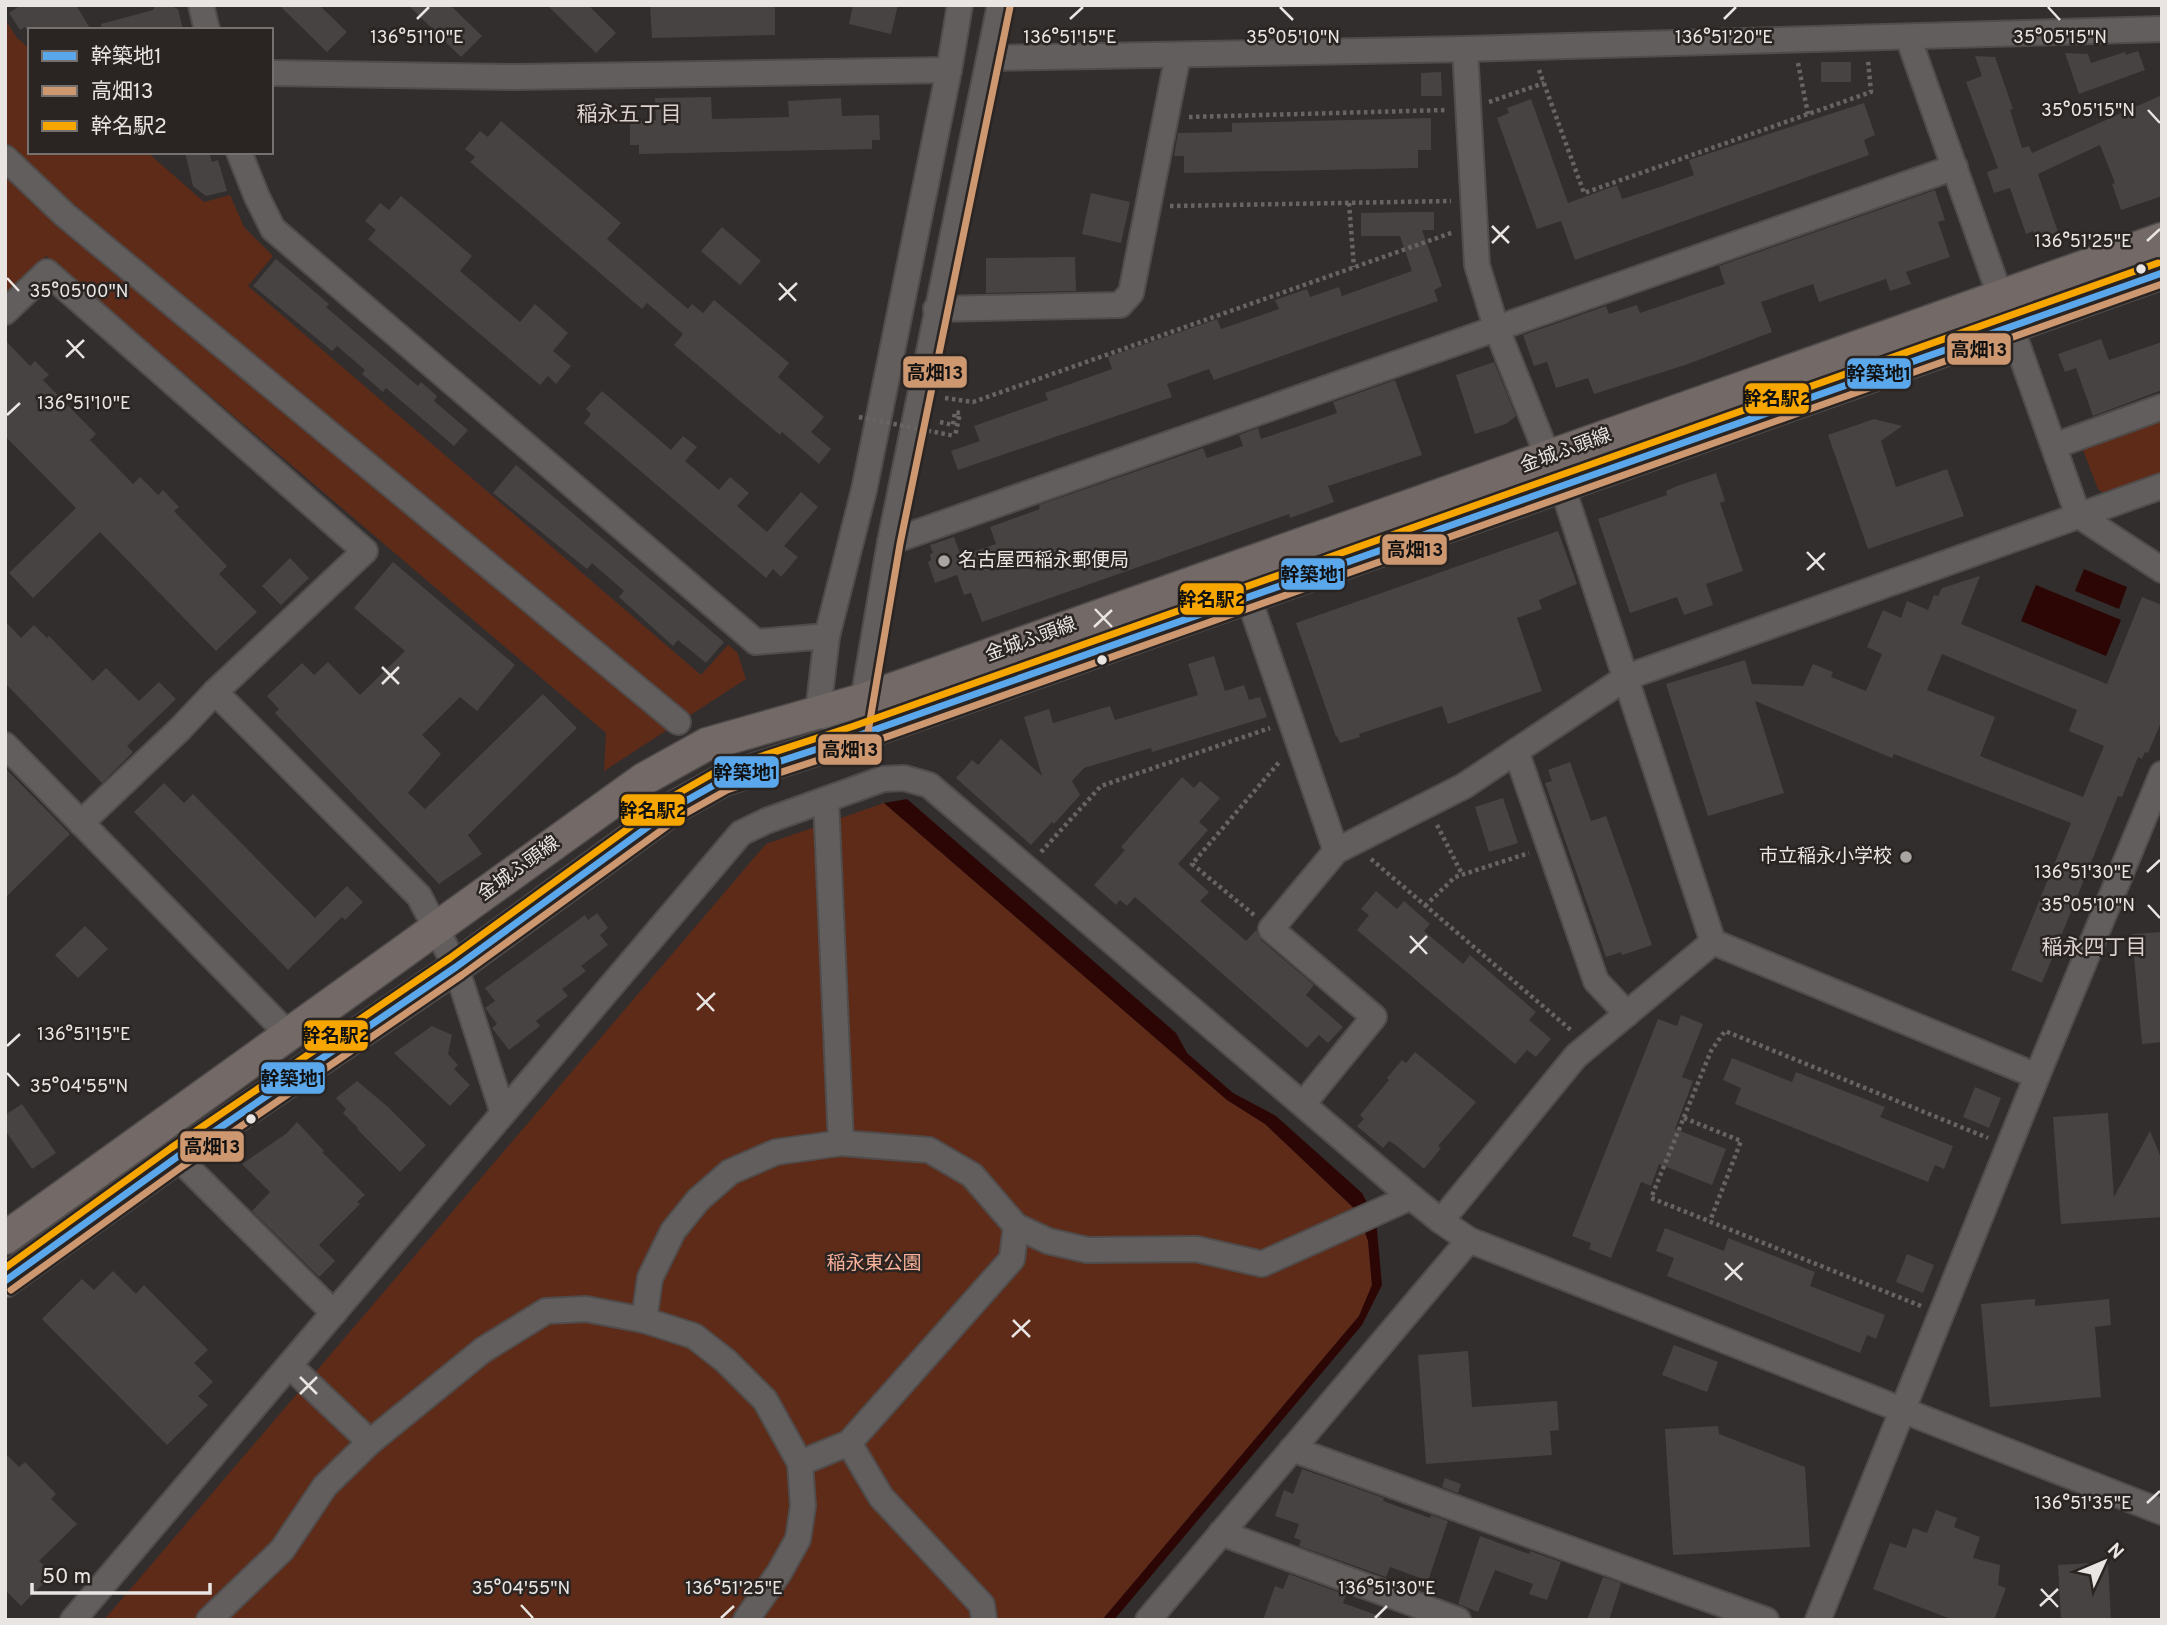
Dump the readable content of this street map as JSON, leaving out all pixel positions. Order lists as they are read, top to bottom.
{
  "streets": {
    "main road": ["金城ふ頭線"]
  },
  "districts": ["稲永五丁目", "稲永四丁目"],
  "parks": ["稲永東公園"],
  "places": ["名古屋西稲永郵便局", "市立稲永小学校"],
  "lines": ["transit line 高畑13", "transit line 幹名駅2", "transit line 幹築地1"],
  "legend": ["幹築地1", "高畑13", "幹名駅2"],
  "scale_bar": "50 m",
  "north": "top right",
  "coordinates": [
    "136°51'10\"E",
    "136°51'15\"E",
    "136°51'20\"E",
    "35°05'15\"N",
    "35°05'10\"N",
    "136°51'25\"E",
    "35°05'00\"N",
    "136°51'30\"E",
    "35°04'55\"N",
    "136°51'35\"E"
  ]
}
